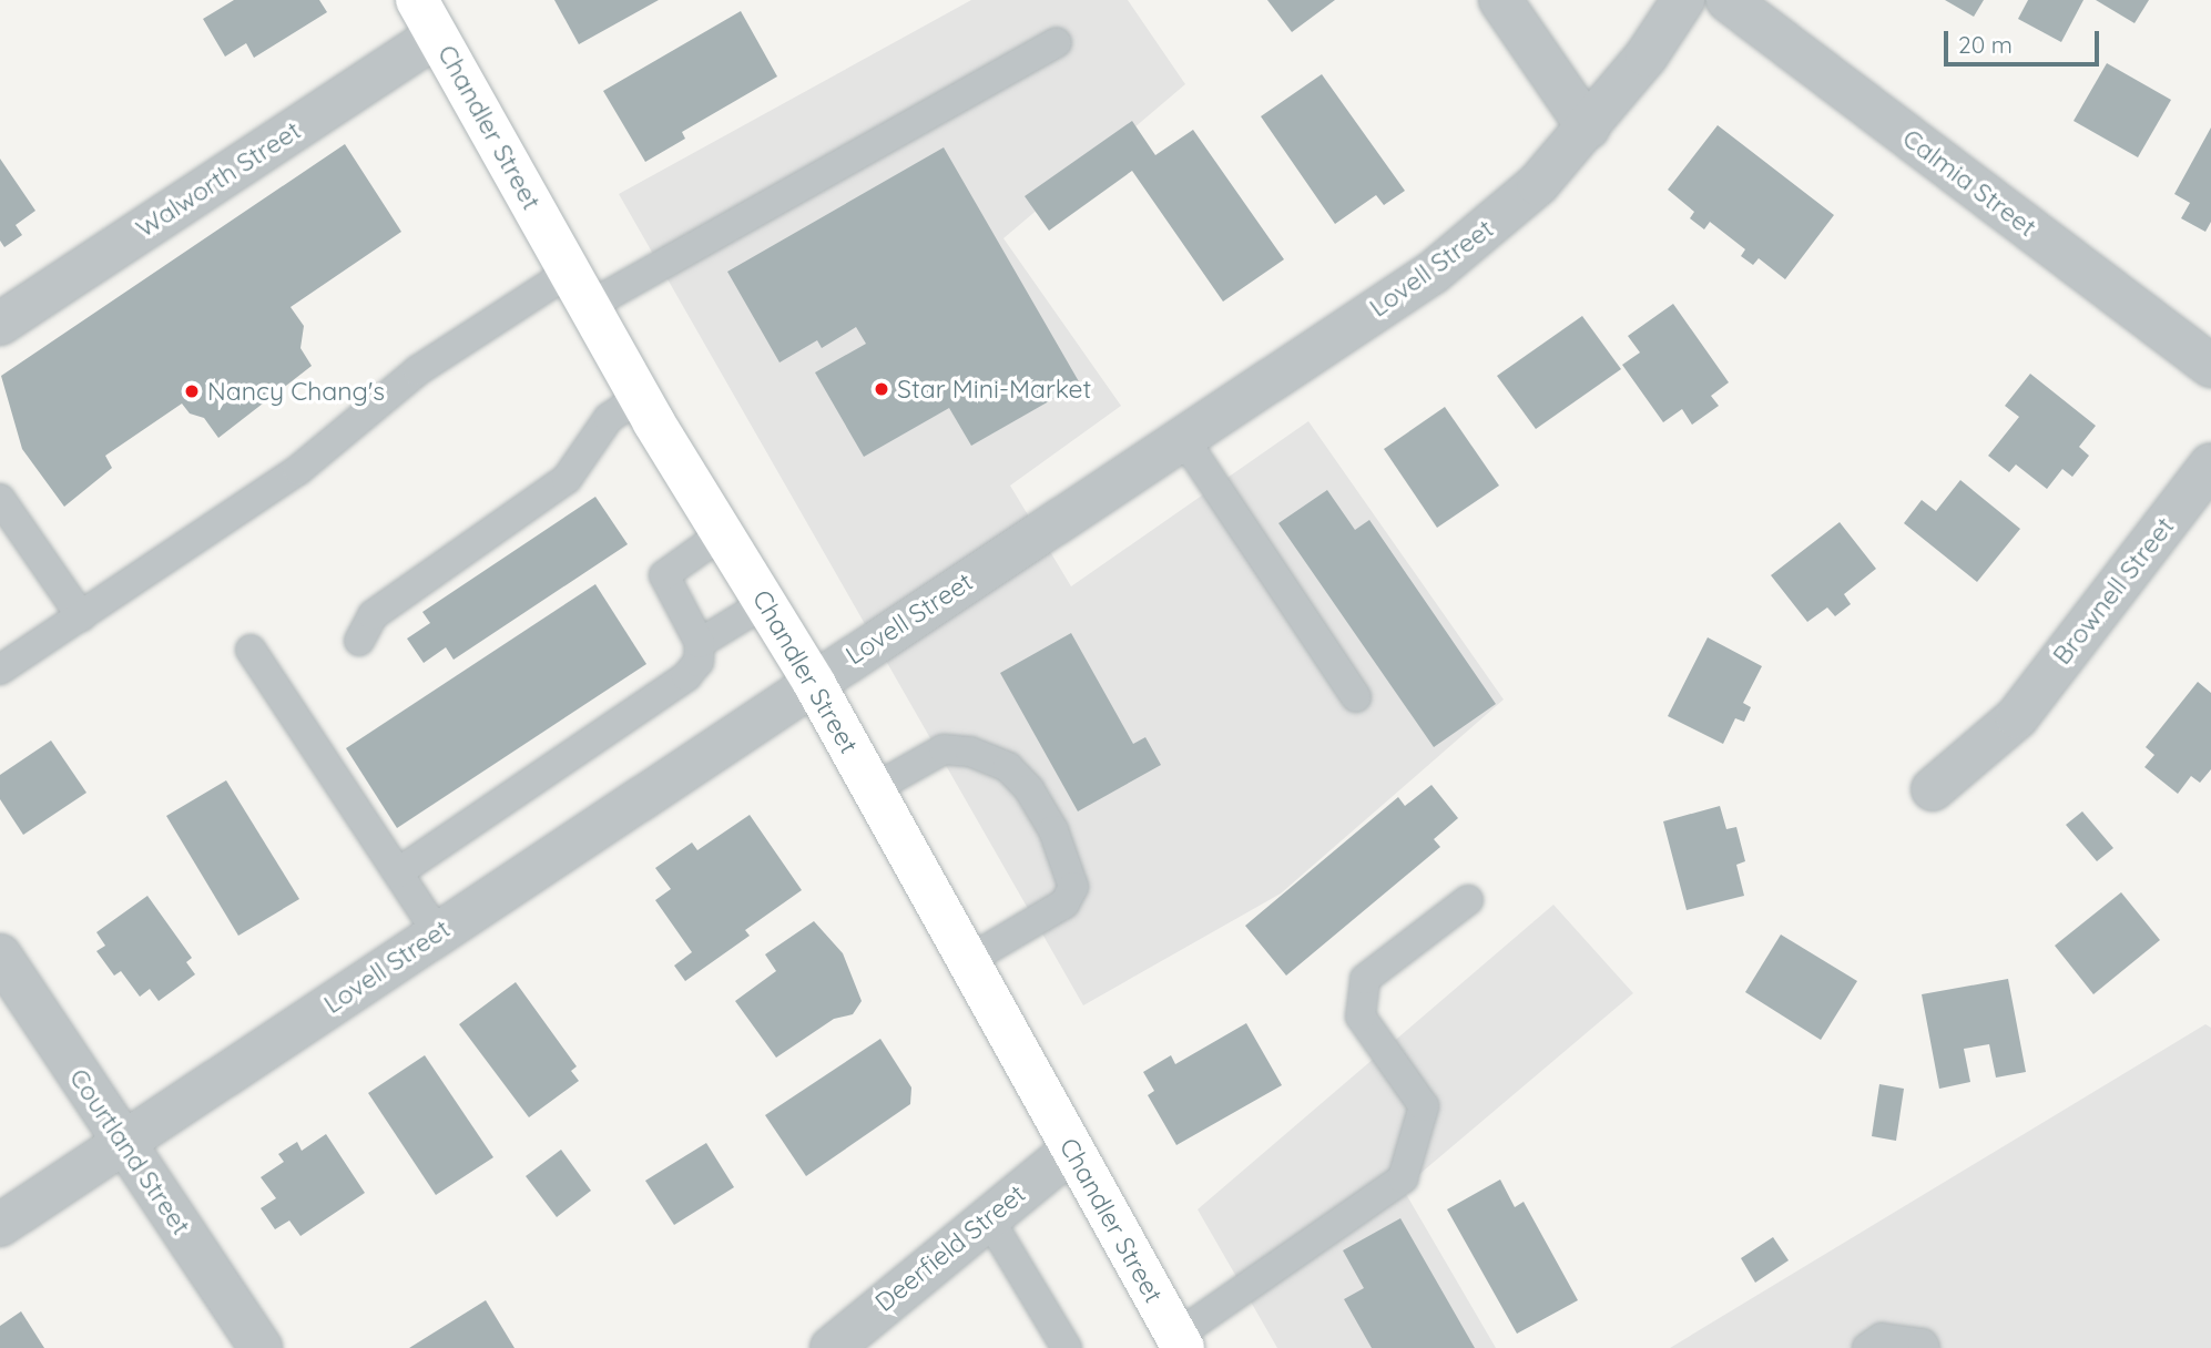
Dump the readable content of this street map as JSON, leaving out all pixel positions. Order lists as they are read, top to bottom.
{
  "streets": {
    "main road": ["Chandler Street"],
    "street": [
      "Walworth Street",
      "Calmia Street",
      "Lovell Street",
      "Brownell Street",
      "Courtland Street",
      "Deerfield Street"
    ]
  },
  "crossings": [
    ["Chandler Street", "Walworth Street"],
    ["Chandler Street", "Lovell Street"],
    ["Chandler Street", "Deerfield Street"],
    ["Lovell Street", "Courtland Street"]
  ],
  "places": ["Star Mini-Market", "Nancy Chang's"],
  "scale_bar": "20 m"
}
